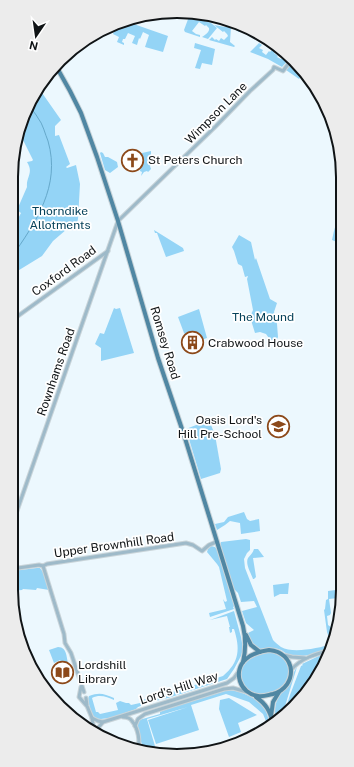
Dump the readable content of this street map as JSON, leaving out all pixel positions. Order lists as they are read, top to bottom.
{
  "streets": {
    "main road": ["Romsey Road"],
    "street": [
      "Wimpson Lane",
      "Coxford Road",
      "Rownhams Road",
      "Upper Brownhill Road",
      "Lord's Hill Way"
    ]
  },
  "crossings": [
    ["Wimpson Lane", "Romsey Road"],
    ["Wimpson Lane", "Rownhams Road"],
    ["Coxford Road", "Rownhams Road"],
    ["Romsey Road", "Rownhams Road"],
    ["Romsey Road", "Upper Brownhill Road"],
    ["Romsey Road", "Lord's Hill Way"]
  ],
  "parks": ["Thorndike Allotments", "The Mound"],
  "places": {
    "church": ["St Peters Church"],
    "building": ["Crabwood House"],
    "school or university": ["Oasis Lord's Hill Pre-School"],
    "library": ["Lordshill Library"]
  },
  "north": "bottom"
}
